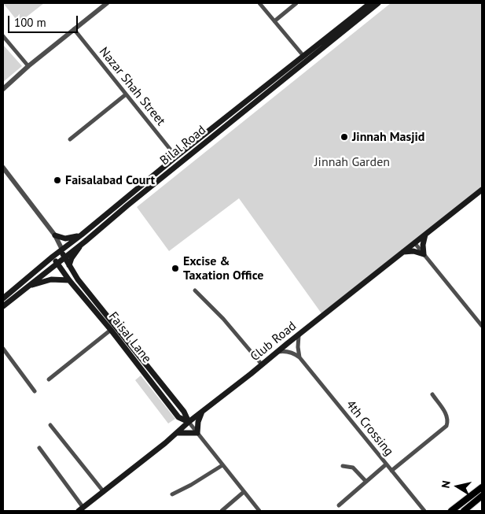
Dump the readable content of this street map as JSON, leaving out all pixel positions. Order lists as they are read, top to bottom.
{
  "streets": {
    "main road": ["Bilal Road", "Faisal Lane", "Club Road"],
    "street": ["Nazar Shah Street", "4th Crossing"]
  },
  "crossings": [
    ["Nazar Shah Street", "Bilal Road"],
    ["Bilal Road", "Faisal Lane"],
    ["Faisal Lane", "Club Road"]
  ],
  "parks": ["Jinnah Garden"],
  "places": ["Jinnah Masjid", "Faisalabad Court", "Excise & Taxation Office"],
  "scale_bar": "100 m",
  "north": "left"
}
